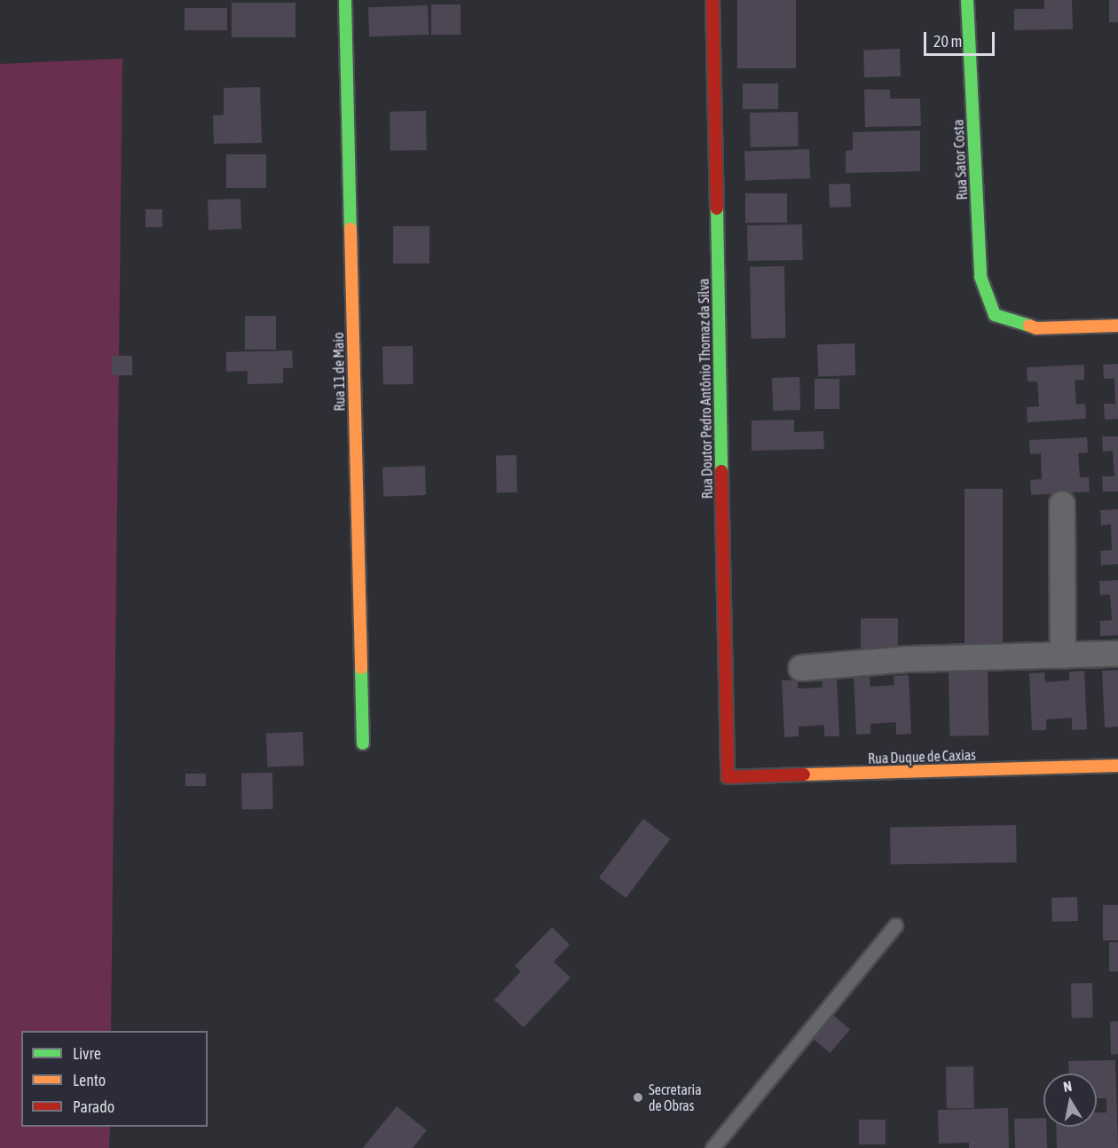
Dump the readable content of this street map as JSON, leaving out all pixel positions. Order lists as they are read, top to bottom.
{
  "streets": {
    "street": [
      "Rua Sator Costa",
      "Rua 11 de Maio",
      "Rua Doutor Pedro Antônio Thomaz da Silva",
      "Rua Duque de Caxias"
    ]
  },
  "crossings": [
    ["Rua Doutor Pedro Antônio Thomaz da Silva", "Rua Duque de Caxias"]
  ],
  "places": ["Secretaria de Obras"],
  "legend": ["Livre", "Lento", "Parado"],
  "scale_bar": "20 m",
  "north": "top"
}
